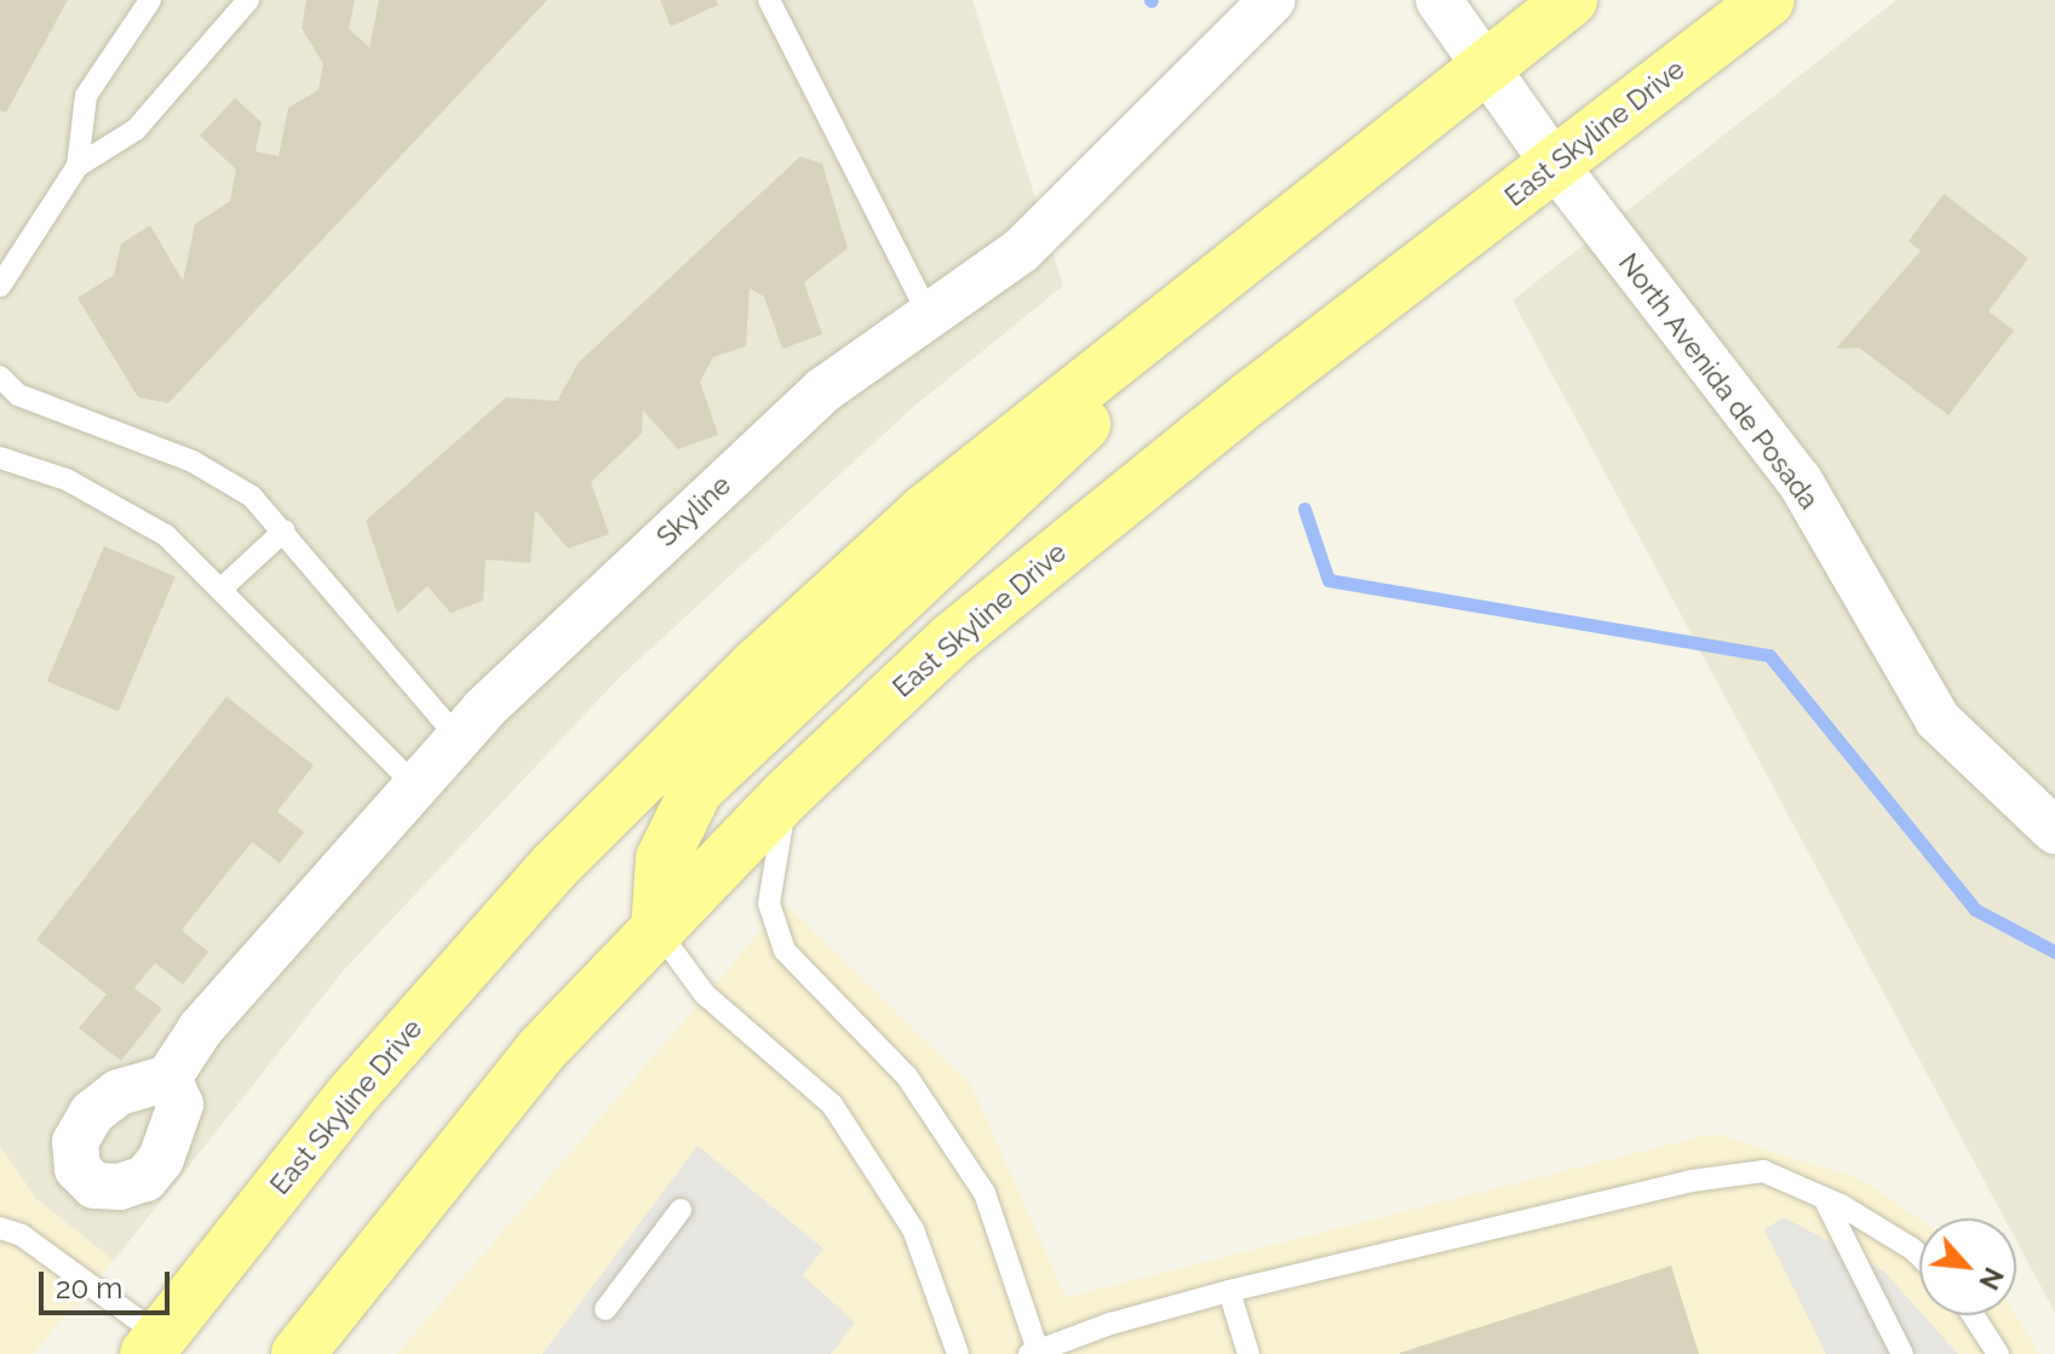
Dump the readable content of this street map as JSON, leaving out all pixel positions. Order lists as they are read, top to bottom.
{
  "streets": {
    "main road": ["East Skyline Drive"],
    "street": ["North Avenida de Posada", "Skyline"]
  },
  "crossings": [
    ["East Skyline Drive", "North Avenida de Posada"]
  ],
  "scale_bar": "20 m",
  "north": "bottom right"
}
